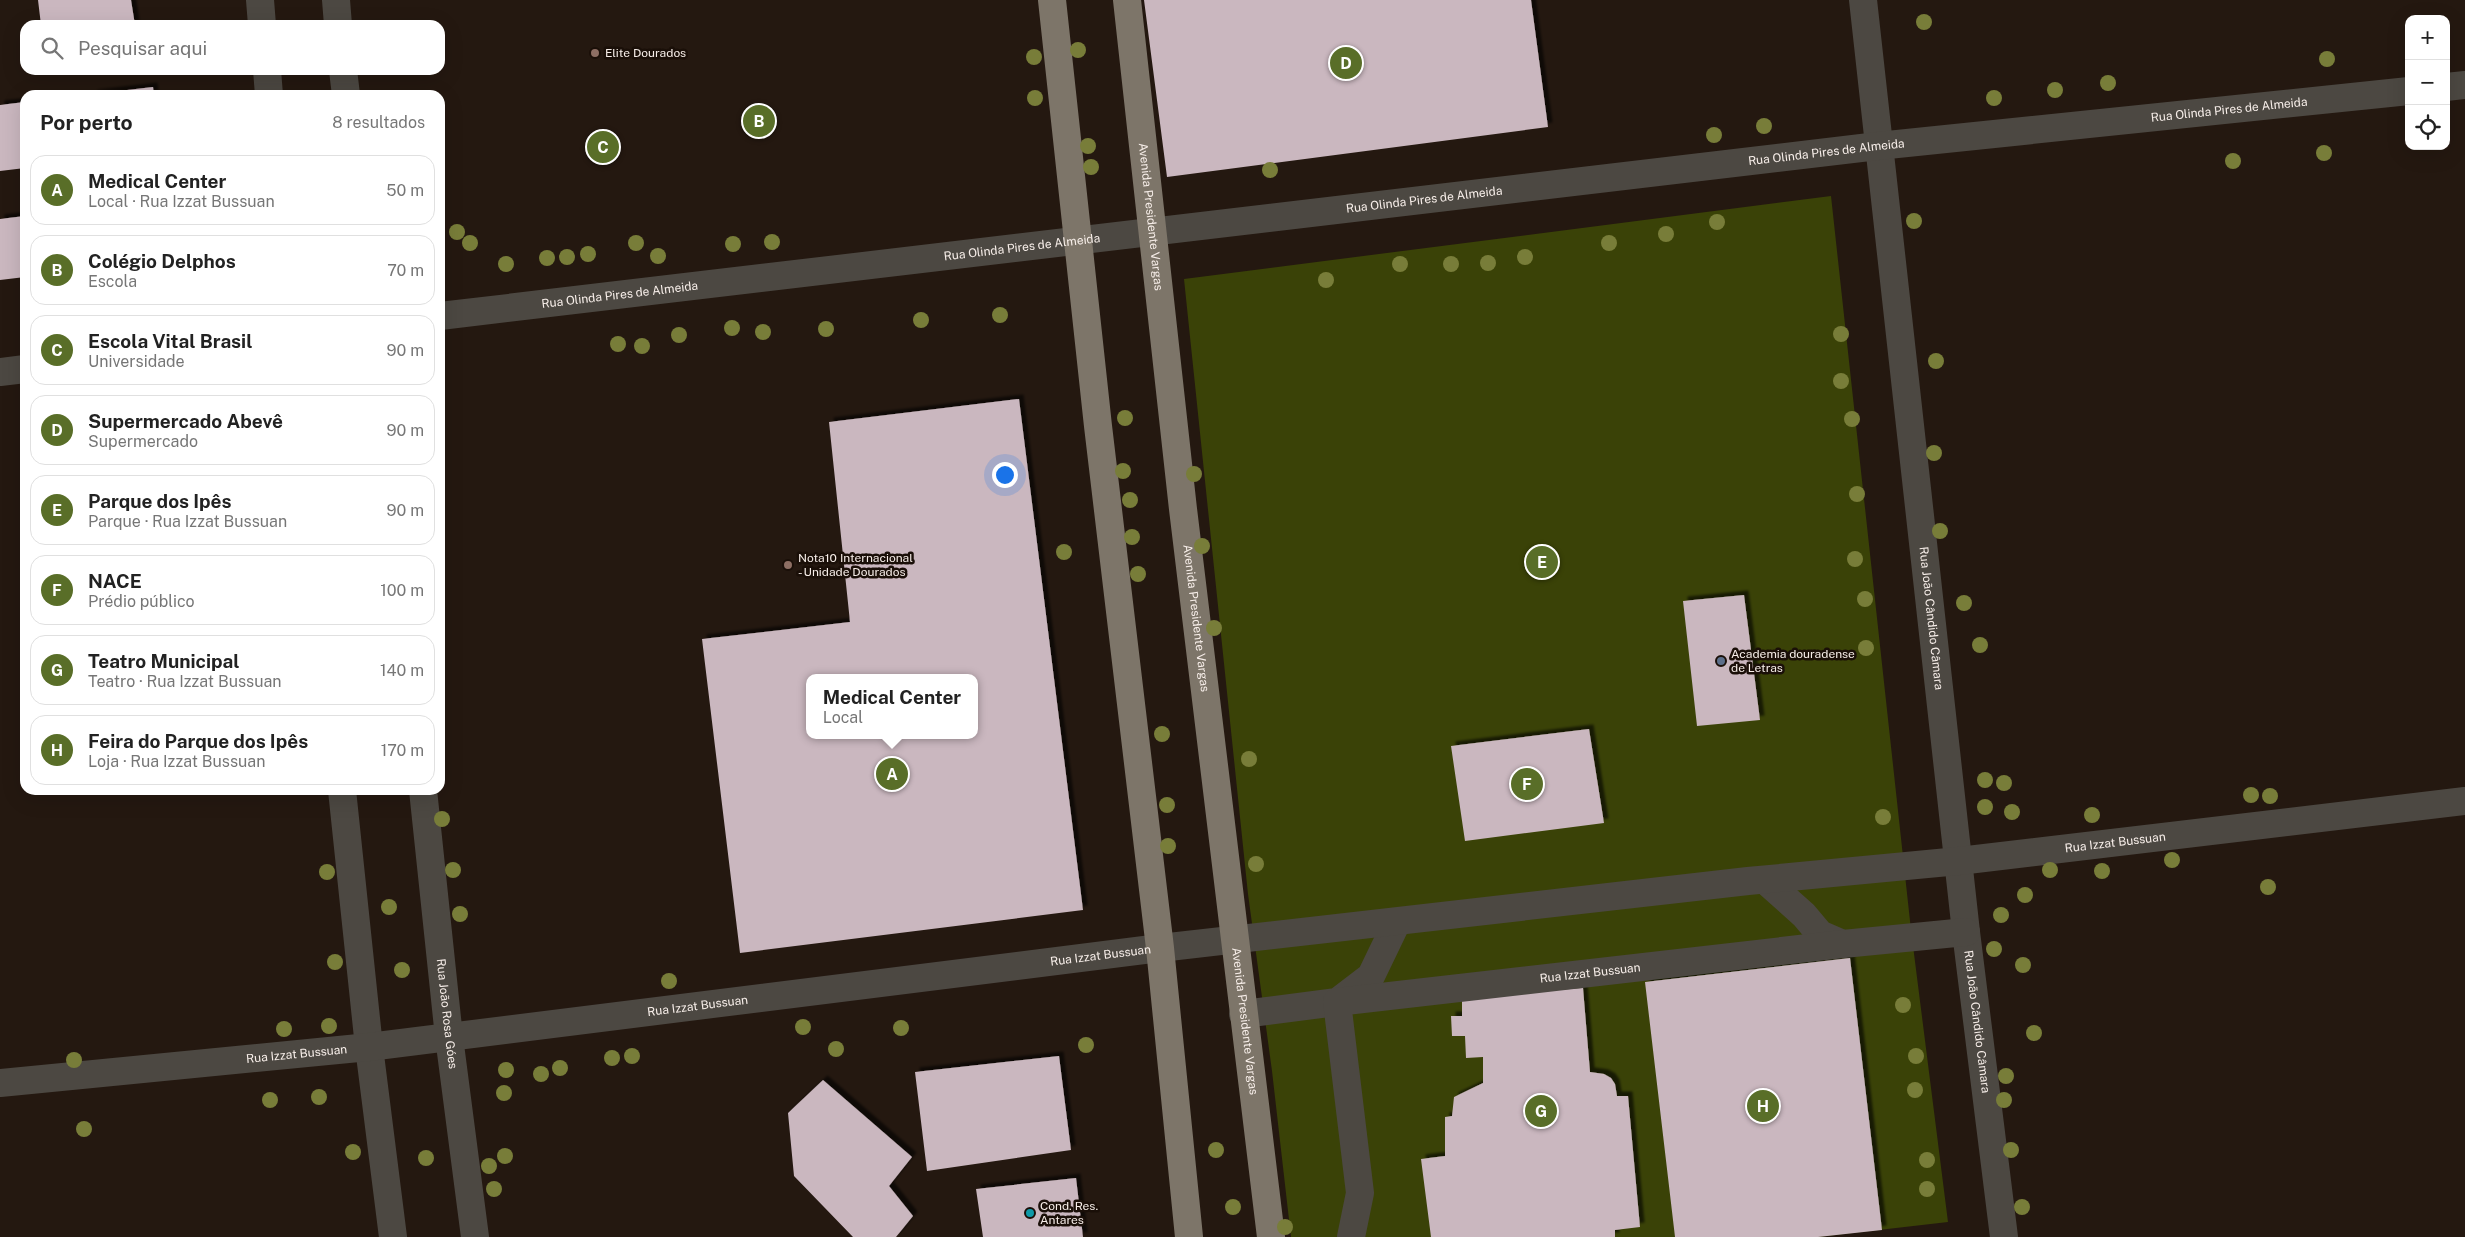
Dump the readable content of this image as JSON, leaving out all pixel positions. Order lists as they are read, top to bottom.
{
  "streets": {
    "main road": ["Avenida Presidente Vargas"],
    "street": [
      "Rua Olinda Pires de Almeida",
      "Rua João Cândido Câmara",
      "Rua Izzat Bussuan",
      "Rua João Rosa Góes"
    ]
  },
  "crossings": [
    ["Rua Olinda Pires de Almeida", "Avenida Presidente Vargas"],
    ["Rua Olinda Pires de Almeida", "Rua João Cândido Câmara"],
    ["Avenida Presidente Vargas", "Rua Izzat Bussuan"],
    ["Rua João Cândido Câmara", "Rua Izzat Bussuan"],
    ["Rua Izzat Bussuan", "Rua João Rosa Góes"]
  ],
  "places": [
    "Elite Dourados",
    "Nota10 Internacional - Unidade Dourados",
    "Academia douradense de Letras",
    "Cond. Res. Antares"
  ],
  "page": {
    "map_buttons": ["+", "−"],
    "search": "Pesquisar aqui",
    "pins": [
      "D",
      "B",
      "C",
      "E",
      "A",
      "F",
      "H",
      "G"
    ],
    "heading": ["Por perto", "8 resultados"],
    "list": [
      {
        "mark": "A",
        "name": "Medical Center",
        "note": "Local · Rua Izzat Bussuan",
        "value": "50 m"
      },
      {
        "mark": "B",
        "name": "Colégio Delphos",
        "note": "Escola",
        "value": "70 m"
      },
      {
        "mark": "C",
        "name": "Escola Vital Brasil",
        "note": "Universidade",
        "value": "90 m"
      },
      {
        "mark": "D",
        "name": "Supermercado Abevê",
        "note": "Supermercado",
        "value": "90 m"
      },
      {
        "mark": "E",
        "name": "Parque dos Ipês",
        "note": "Parque · Rua Izzat Bussuan",
        "value": "90 m"
      },
      {
        "mark": "F",
        "name": "NACE",
        "note": "Prédio público",
        "value": "100 m"
      },
      {
        "mark": "G",
        "name": "Teatro Municipal",
        "note": "Teatro · Rua Izzat Bussuan",
        "value": "140 m"
      },
      {
        "mark": "H",
        "name": "Feira do Parque dos Ipês",
        "note": "Loja · Rua Izzat Bussuan",
        "value": "170 m"
      }
    ],
    "popup": ["Medical Center", "Local"]
  }
}
